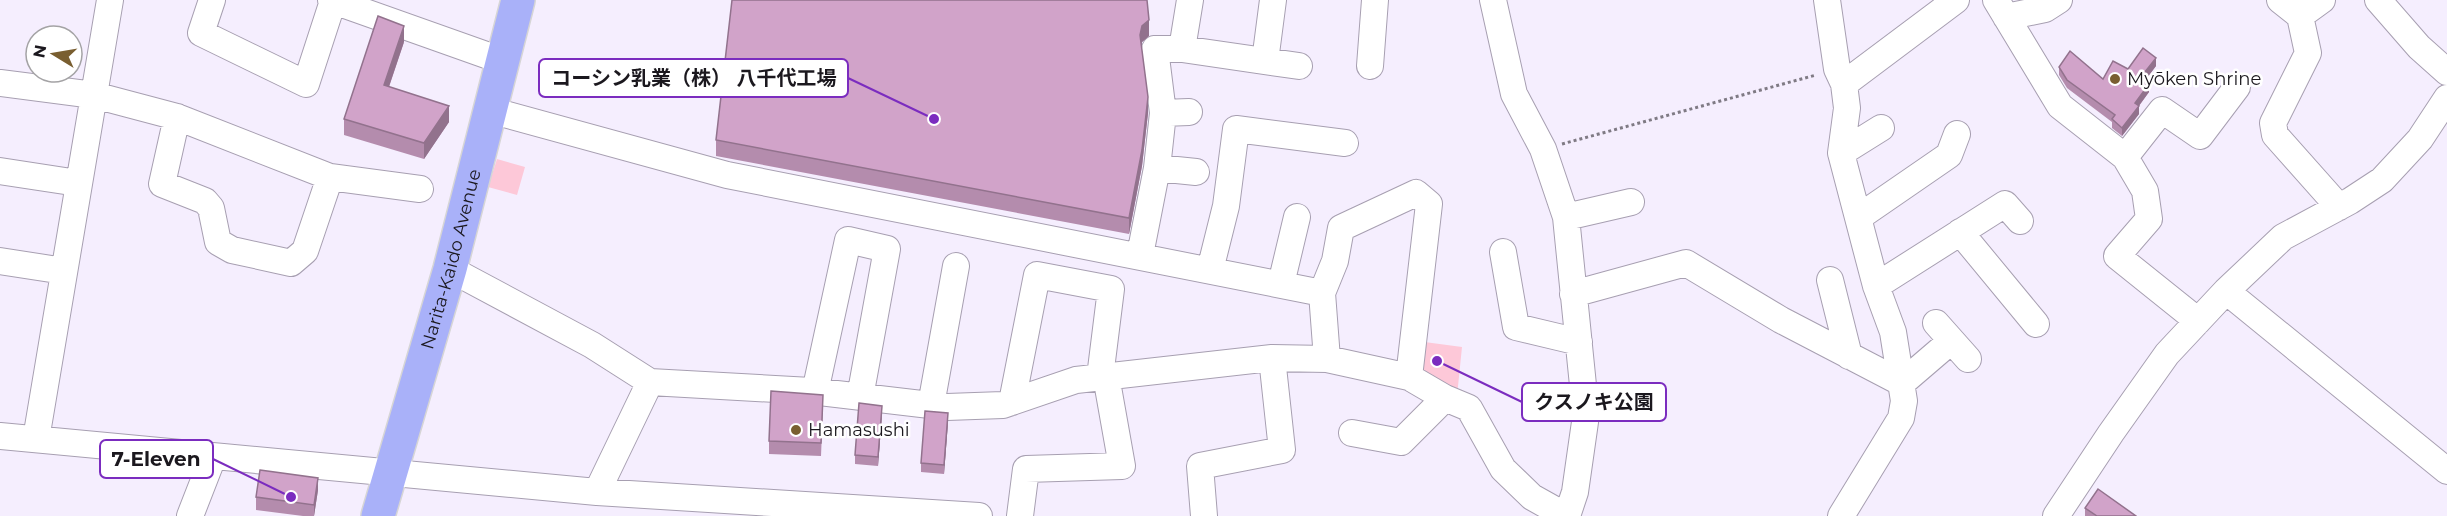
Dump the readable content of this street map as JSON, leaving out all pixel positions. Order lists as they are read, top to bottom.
{
  "streets": {
    "highway": ["Narita-Kaido Avenue"]
  },
  "places": [
    "Myōken Shrine",
    "コーシン乳業（株） 八千代工場",
    "クスノキ公園",
    "Hamasushi",
    "7-Eleven"
  ],
  "north": "left"
}
